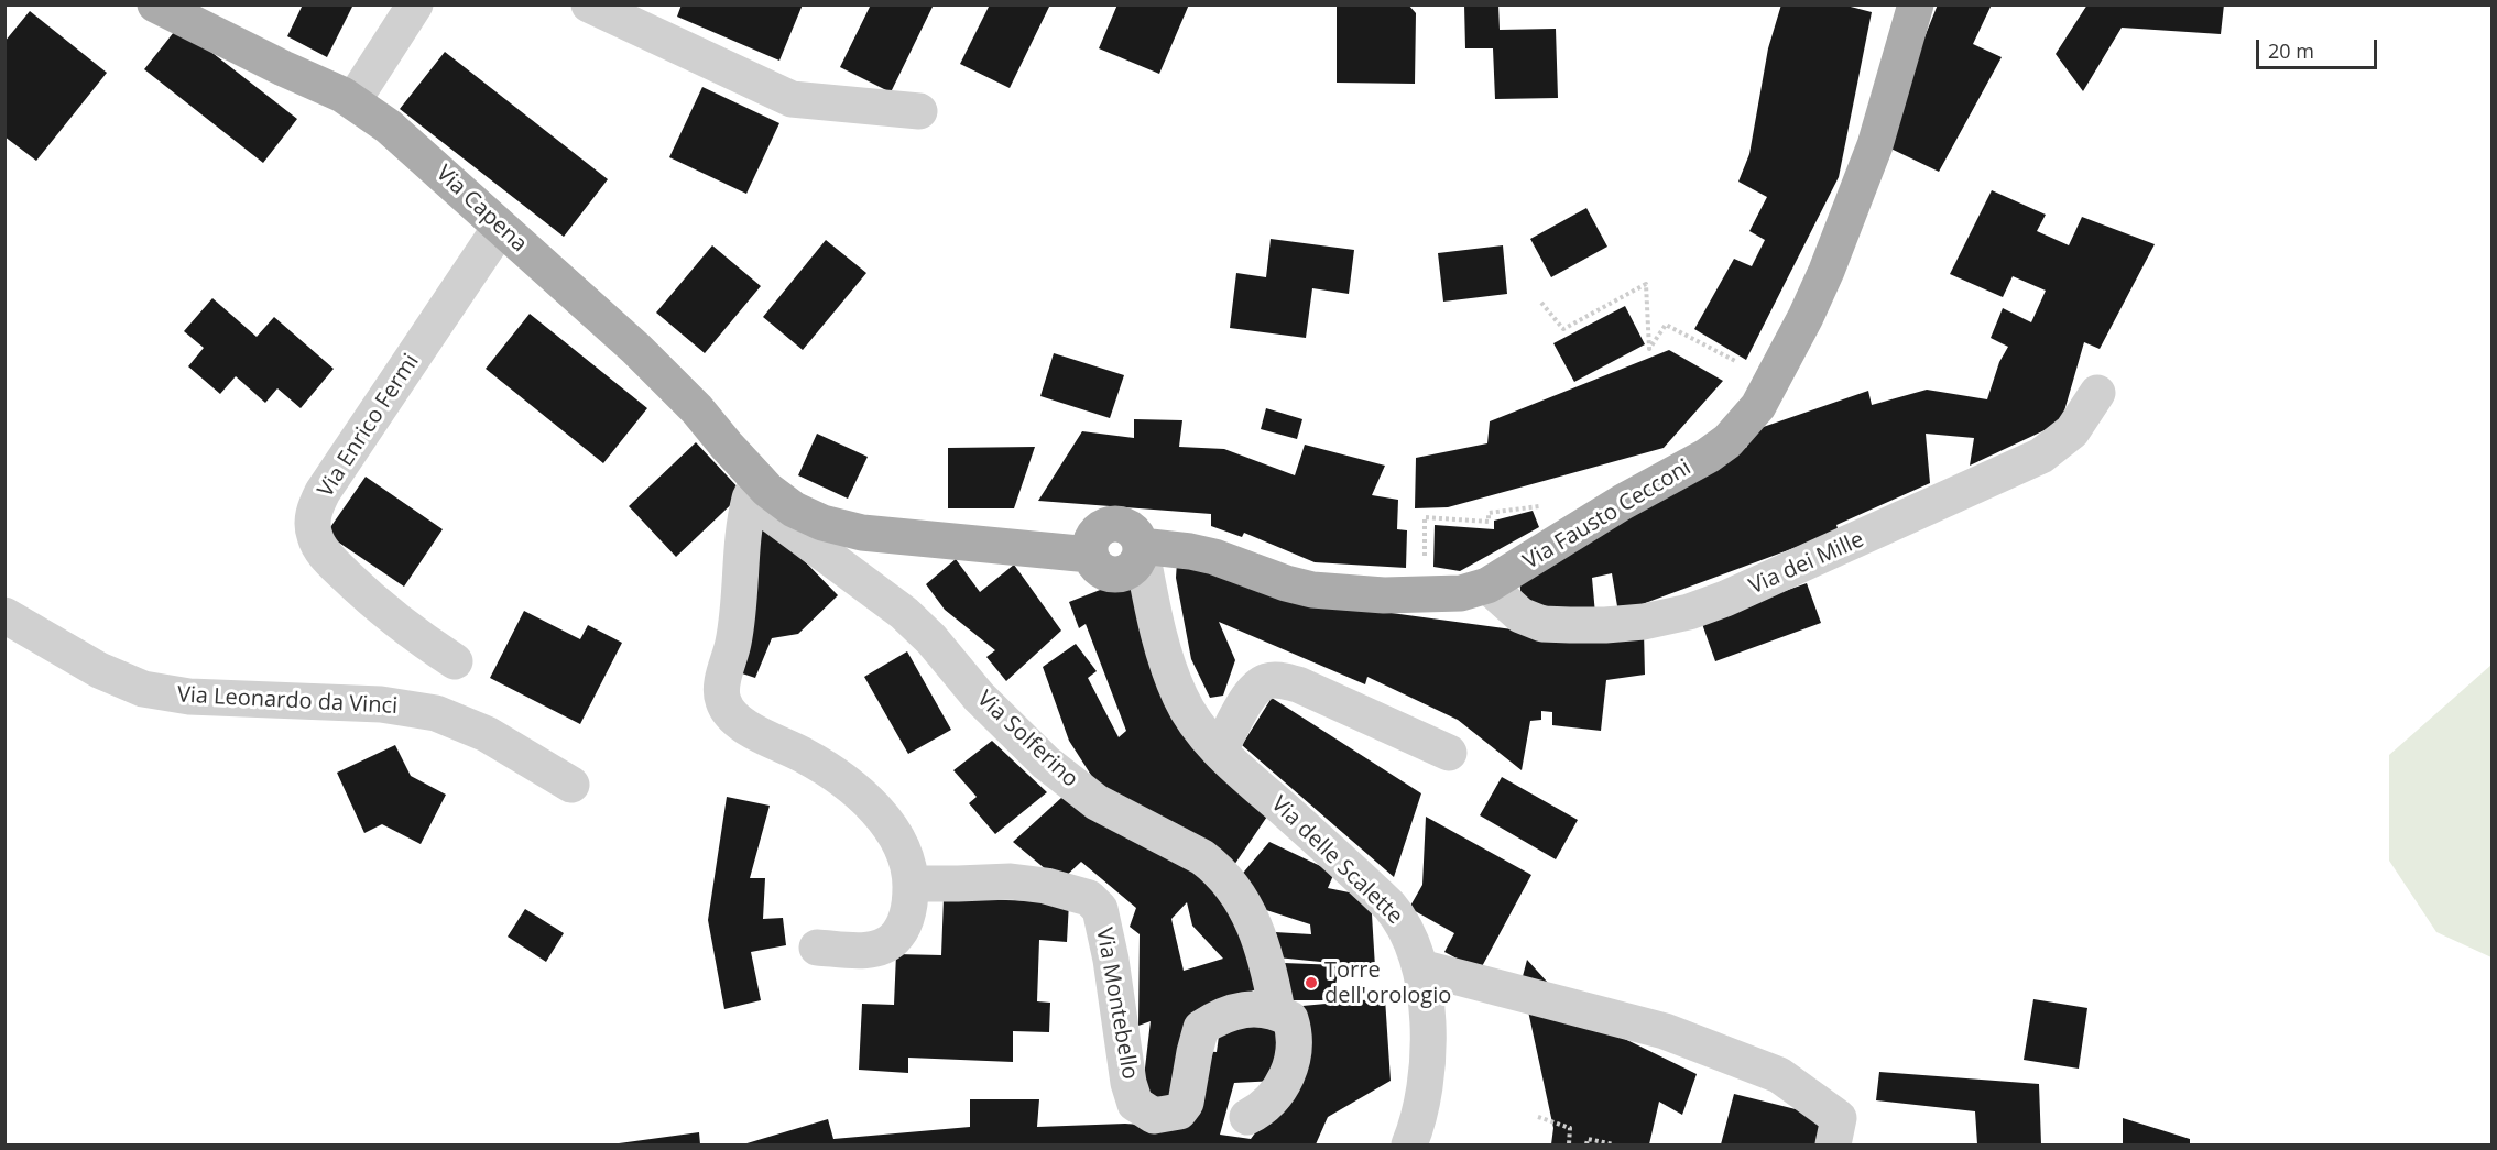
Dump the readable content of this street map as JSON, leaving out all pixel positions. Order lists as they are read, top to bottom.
{
  "streets": {
    "main road": ["Via Capena", "Via Fausto Cecconi"],
    "street": [
      "Via Enrico Fermi",
      "Via dei Mille",
      "Via Leonardo da Vinci",
      "Via Solferino",
      "Via delle Scalette",
      "Via Montebello"
    ]
  },
  "crossings": [
    ["Via Capena", "Via Enrico Fermi"],
    ["Via Capena", "Via Fausto Cecconi"],
    ["Via Capena", "Via Solferino"],
    ["Via Capena", "Via delle Scalette"],
    ["Via Fausto Cecconi", "Via dei Mille"],
    ["Via Fausto Cecconi", "Via delle Scalette"],
    ["Via Solferino", "Via Montebello"]
  ],
  "places": ["Torre dell'orologio"],
  "scale_bar": "20 m"
}
